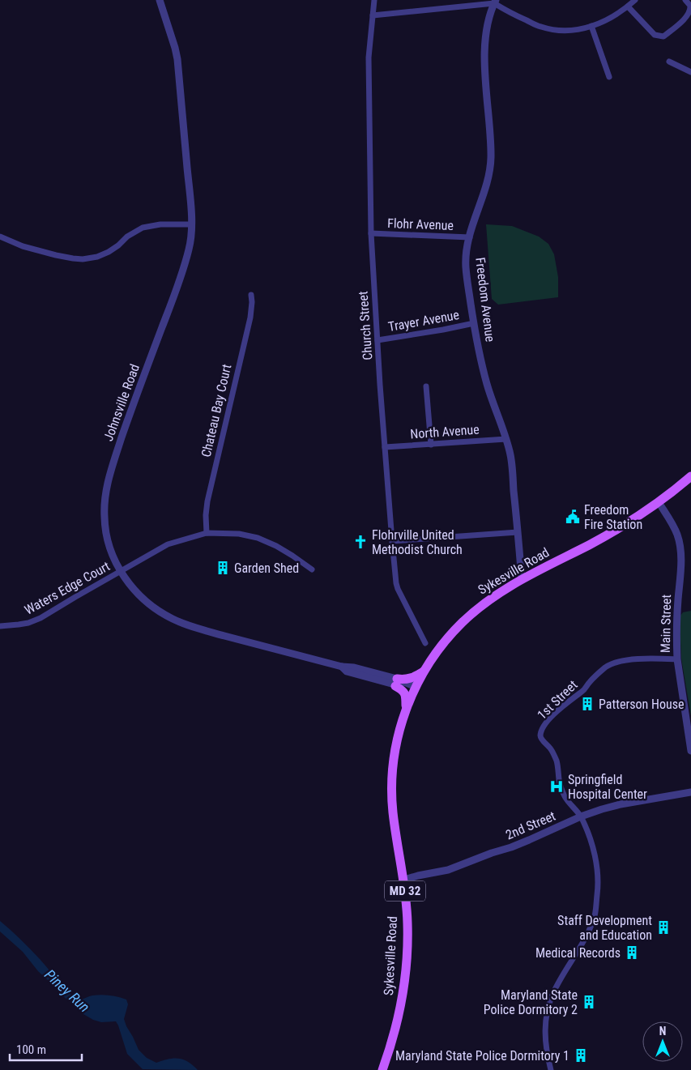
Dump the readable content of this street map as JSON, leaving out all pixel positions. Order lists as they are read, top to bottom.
{
  "streets": {
    "main road": ["Sykesville Road", "MD 32"],
    "street": [
      "Flohr Avenue",
      "Freedom Avenue",
      "Trayer Avenue",
      "Church Street",
      "Johnsville Road",
      "Chateau Bay Court",
      "North Avenue",
      "Waters Edge Court",
      "Main Street",
      "1st Street",
      "2nd Street"
    ]
  },
  "crossings": [
    ["Flohr Avenue", "Freedom Avenue"],
    ["Flohr Avenue", "Church Street"],
    ["Freedom Avenue", "Trayer Avenue"],
    ["Freedom Avenue", "North Avenue"],
    ["Freedom Avenue", "Sykesville Road"],
    ["Trayer Avenue", "Church Street"],
    ["Church Street", "North Avenue"],
    ["Johnsville Road", "Sykesville Road"],
    ["Johnsville Road", "Waters Edge Court"],
    ["Chateau Bay Court", "Waters Edge Court"],
    ["Sykesville Road", "Main Street"],
    ["Sykesville Road", "2nd Street"],
    ["Main Street", "1st Street"],
    ["1st Street", "2nd Street"]
  ],
  "water": ["Piney Run"],
  "places": {
    "public building": ["Freedom Fire Station"],
    "church": ["Flohrville United Methodist Church"],
    "building": [
      "Garden Shed",
      "Patterson House",
      "Staff Development and Education",
      "Medical Records",
      "Maryland State Police Dormitory 2",
      "Maryland State Police Dormitory 1"
    ],
    "hospital": ["Springfield Hospital Center"]
  },
  "scale_bar": "100 m",
  "north": "top"
}
